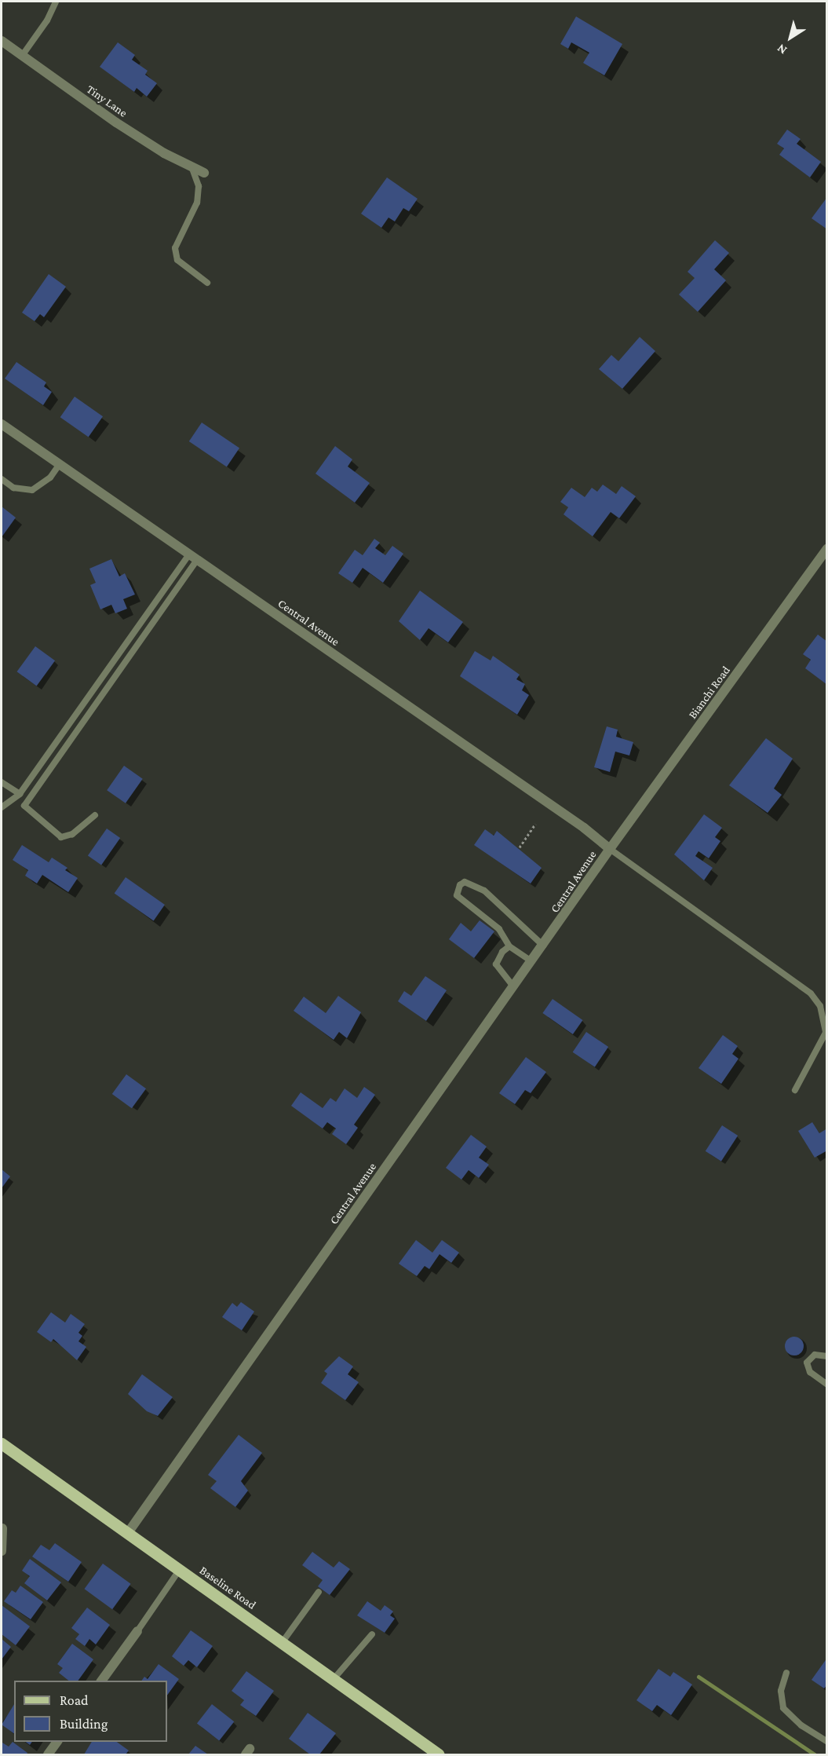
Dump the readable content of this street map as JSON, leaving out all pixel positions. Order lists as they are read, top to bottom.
{
  "streets": {
    "main road": ["Baseline Road"],
    "street": ["Tiny Lane", "Central Avenue", "Bianchi Road"]
  },
  "crossings": [
    ["Central Avenue", "Bianchi Road"],
    ["Central Avenue", "Baseline Road"]
  ],
  "legend": ["Road", "Building"],
  "north": "bottom left"
}
